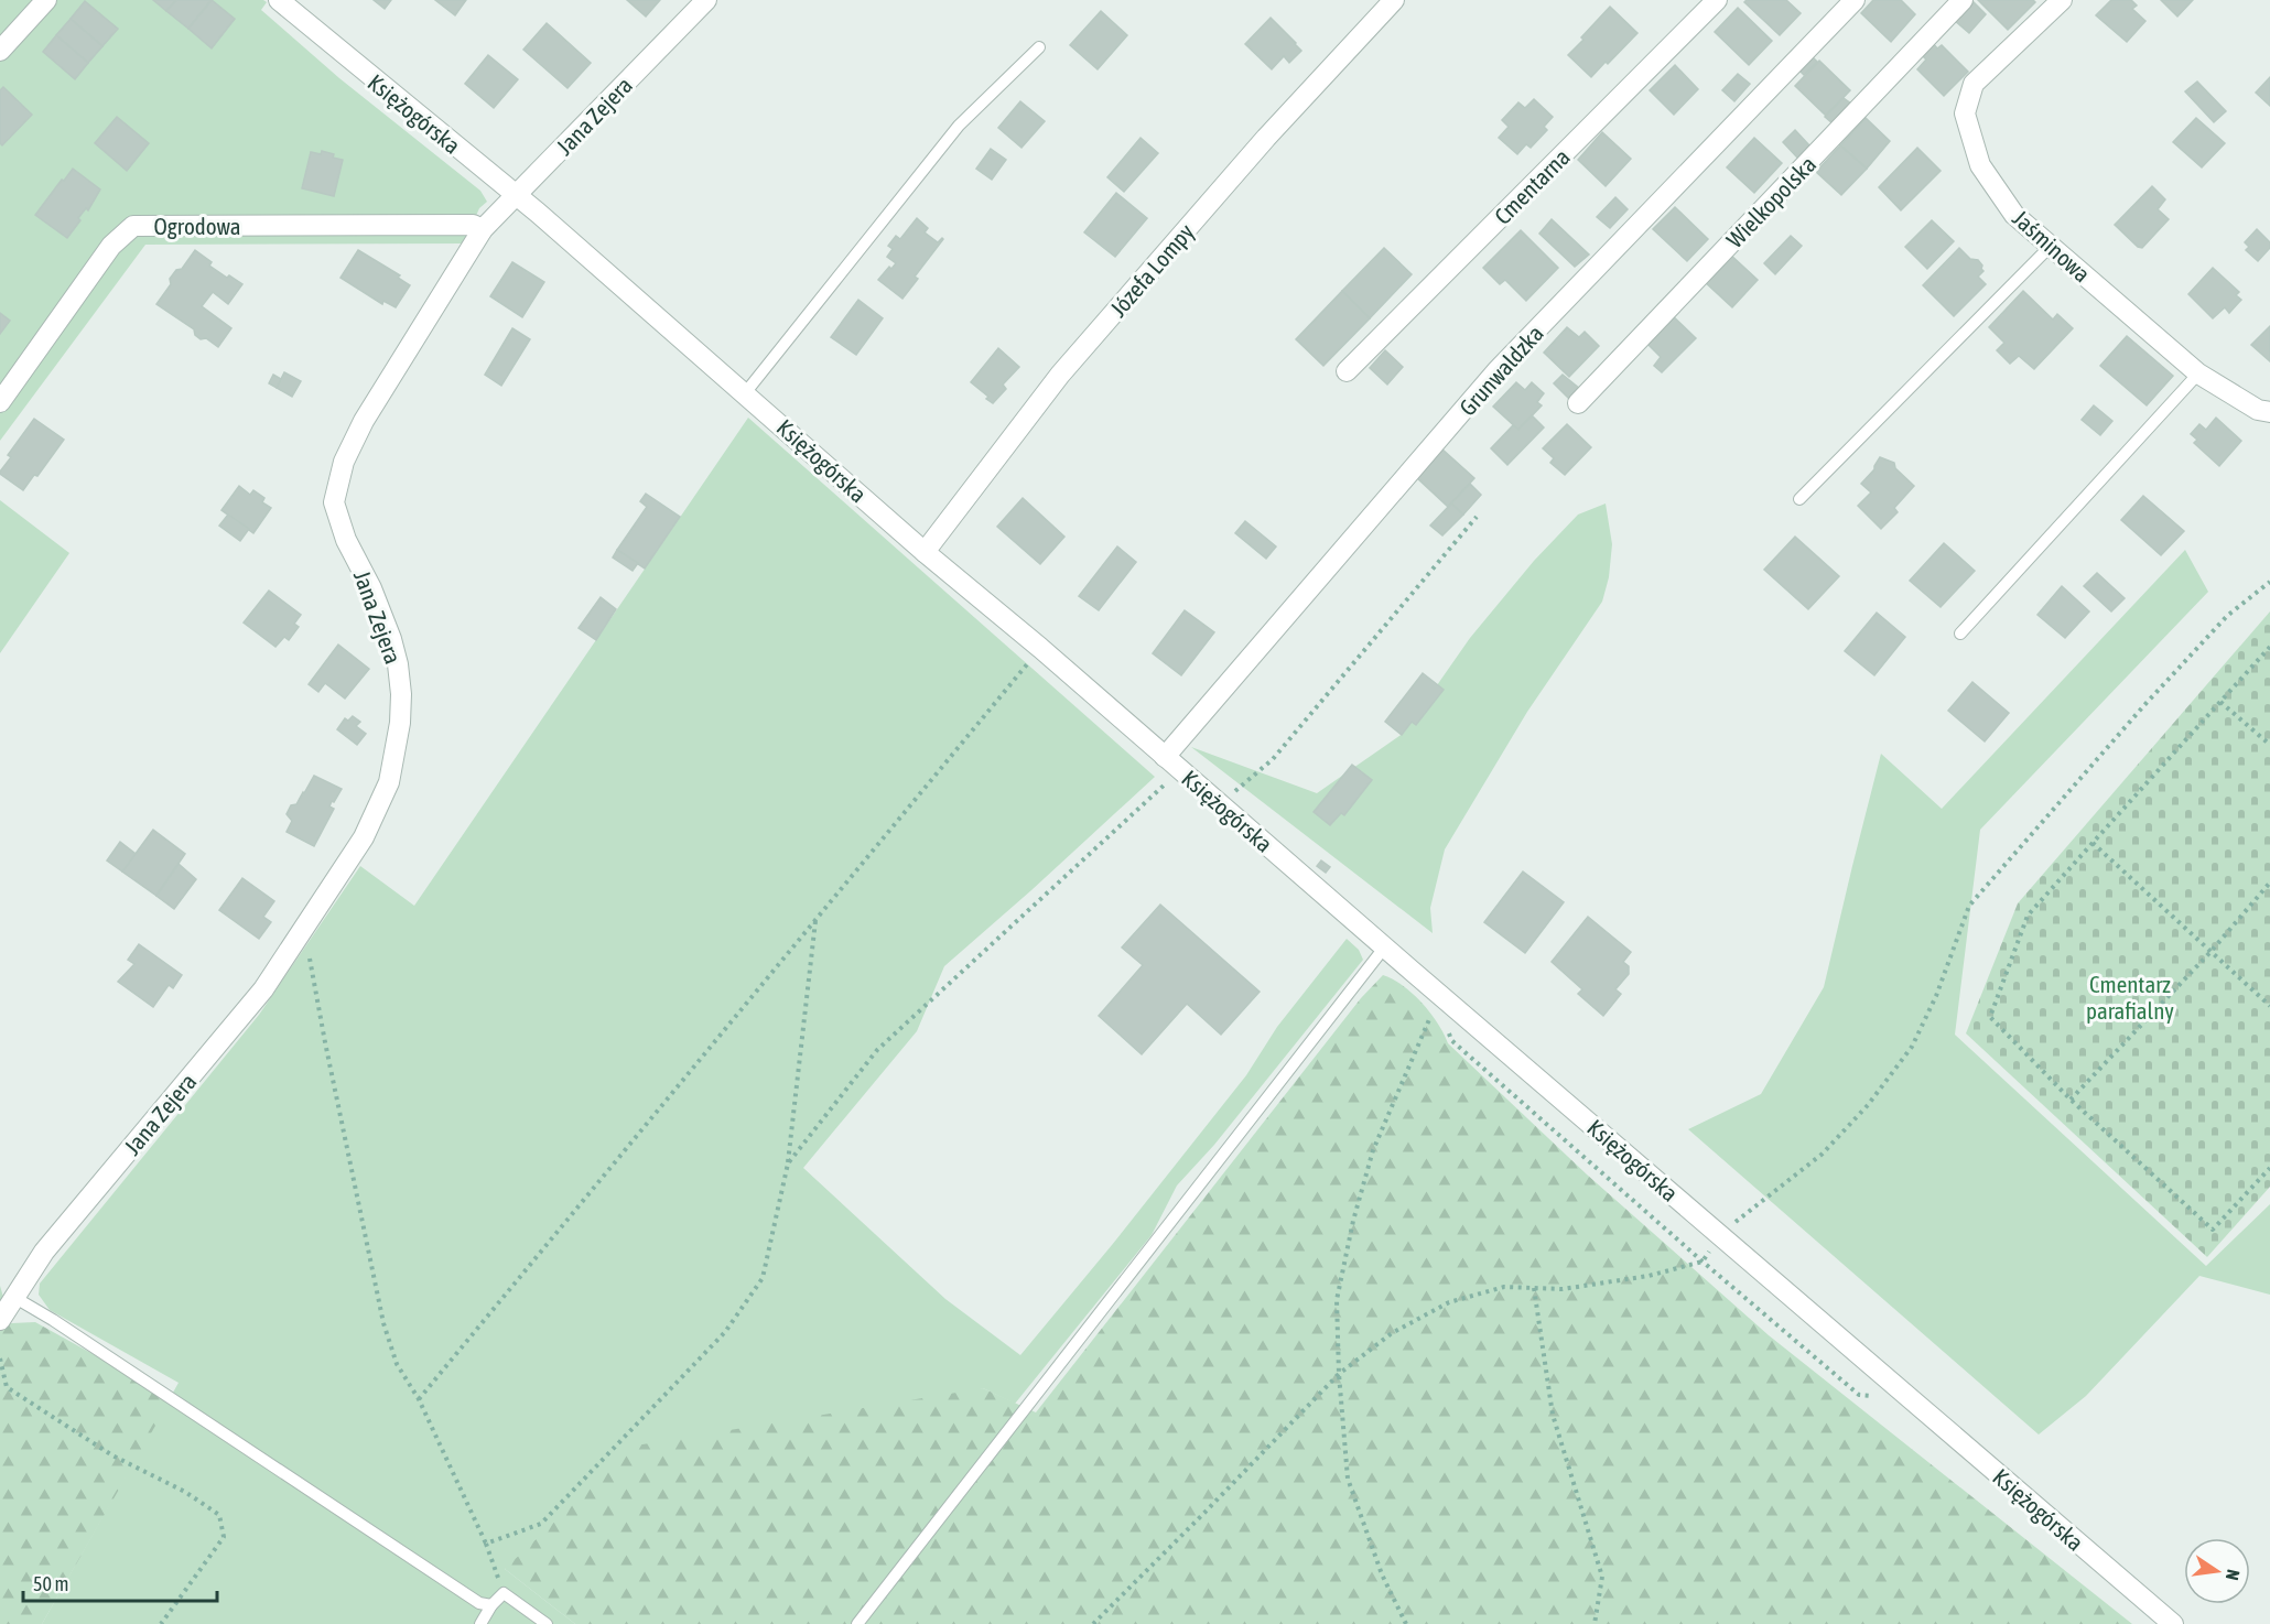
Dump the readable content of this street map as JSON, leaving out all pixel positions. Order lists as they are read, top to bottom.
{
  "streets": {
    "street": [
      "Księżogórska",
      "Jana Zejera",
      "Cmentarna",
      "Wielkopolska",
      "Ogrodowa",
      "Jaśminowa",
      "Józefa Lompy",
      "Grunwaldzka"
    ]
  },
  "crossings": [
    ["Księżogórska", "Jana Zejera"],
    ["Księżogórska", "Józefa Lompy"],
    ["Księżogórska", "Grunwaldzka"],
    ["Jana Zejera", "Ogrodowa"]
  ],
  "parks": ["Cmentarz parafialny"],
  "scale_bar": "50 m",
  "north": "right"
}
